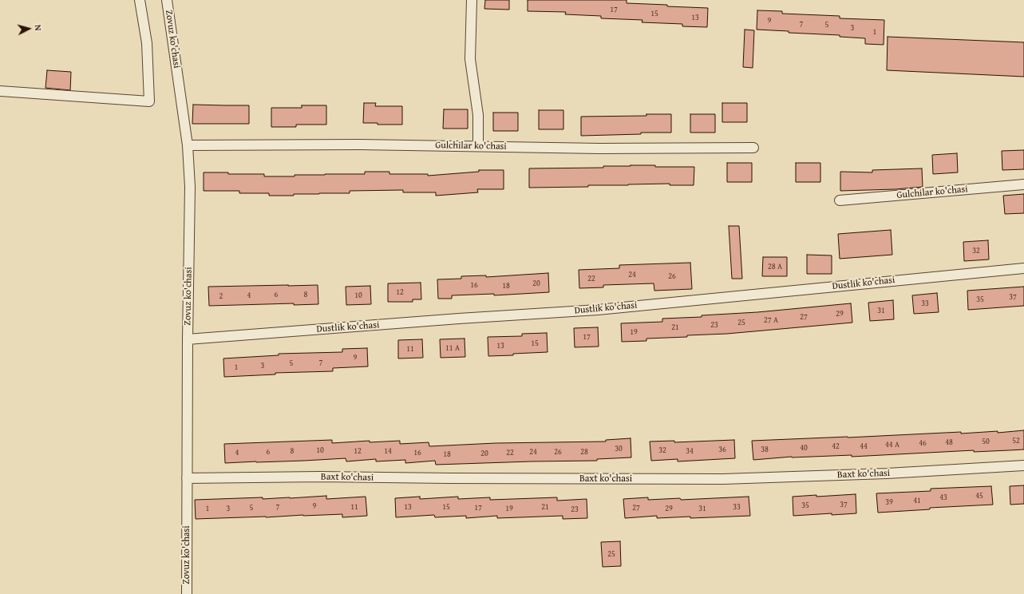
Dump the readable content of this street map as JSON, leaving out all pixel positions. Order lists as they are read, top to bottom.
{
  "streets": {
    "street": [
      "Zovuz ko'chasi",
      "Gulchilar ko'chasi",
      "Dustlik ko'chasi",
      "Baxt ko'chasi"
    ]
  },
  "crossings": [
    ["Zovuz ko'chasi", "Gulchilar ko'chasi"],
    ["Zovuz ko'chasi", "Dustlik ko'chasi"],
    ["Zovuz ko'chasi", "Baxt ko'chasi"]
  ],
  "house_numbers": [
    "17",
    "15",
    "13",
    "9",
    "7",
    "5",
    "3",
    "1",
    "32",
    "28 А",
    "24",
    "26",
    "22",
    "20",
    "16",
    "18",
    "12",
    "6",
    "8",
    "4",
    "10",
    "2",
    "37",
    "35",
    "33",
    "31",
    "29",
    "27",
    "27 А",
    "25",
    "23",
    "21",
    "19",
    "17",
    "15",
    "13",
    "11 А",
    "11",
    "9",
    "7",
    "5",
    "3",
    "1",
    "52",
    "50",
    "48",
    "46",
    "44 А",
    "42",
    "44",
    "40",
    "30",
    "36",
    "38",
    "10",
    "32",
    "8",
    "12",
    "14",
    "34",
    "6",
    "24",
    "26",
    "28",
    "4",
    "16",
    "22",
    "20",
    "18",
    "45",
    "43",
    "41",
    "39",
    "37",
    "35",
    "9",
    "7",
    "11",
    "13",
    "15",
    "21",
    "33",
    "5",
    "17",
    "27",
    "1",
    "3",
    "19",
    "29",
    "31",
    "23",
    "25"
  ],
  "north": "right"
}
